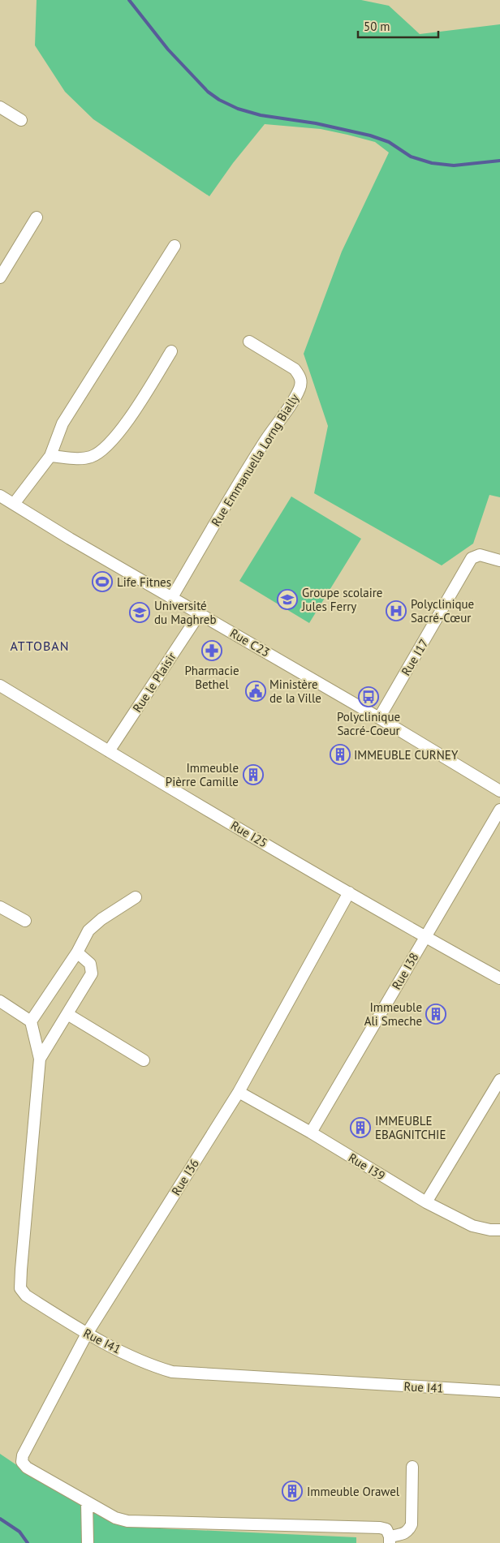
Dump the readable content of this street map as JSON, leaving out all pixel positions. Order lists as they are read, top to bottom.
{
  "streets": {
    "street": [
      "Rue Emmanuella Lorng Bially",
      "Rue C23",
      "Rue I17",
      "Rue le Plaisir",
      "Rue I25",
      "Rue I38",
      "Rue I39",
      "Rue I36",
      "Rue I41"
    ]
  },
  "crossings": [
    ["Rue Emmanuella Lorng Bially", "Rue C23"],
    ["Rue C23", "Rue I17"],
    ["Rue C23", "Rue le Plaisir"],
    ["Rue le Plaisir", "Rue I25"],
    ["Rue I25", "Rue I38"],
    ["Rue I25", "Rue I36"],
    ["Rue I38", "Rue I39"],
    ["Rue I39", "Rue I36"],
    ["Rue I36", "Rue I41"]
  ],
  "districts": ["ATTOBAN"],
  "places": {
    "sports": ["Life Fitnes"],
    "school or university": ["Groupe scolaire Jules Ferry", "Université du Maghreb"],
    "hospital": ["Polyclinique Sacré-Cœur"],
    "pharmacy": ["Pharmacie Bethel"],
    "public building": ["Ministère de la Ville"],
    "bus stop": ["Polyclinique Sacré-Coeur"],
    "building": [
      "IMMEUBLE CURNEY",
      "Immeuble Pièrre Camille",
      "Immeuble Ali Smeche",
      "IMMEUBLE EBAGNITCHIE",
      "Immeuble Orawel"
    ]
  },
  "scale_bar": "50 m"
}
